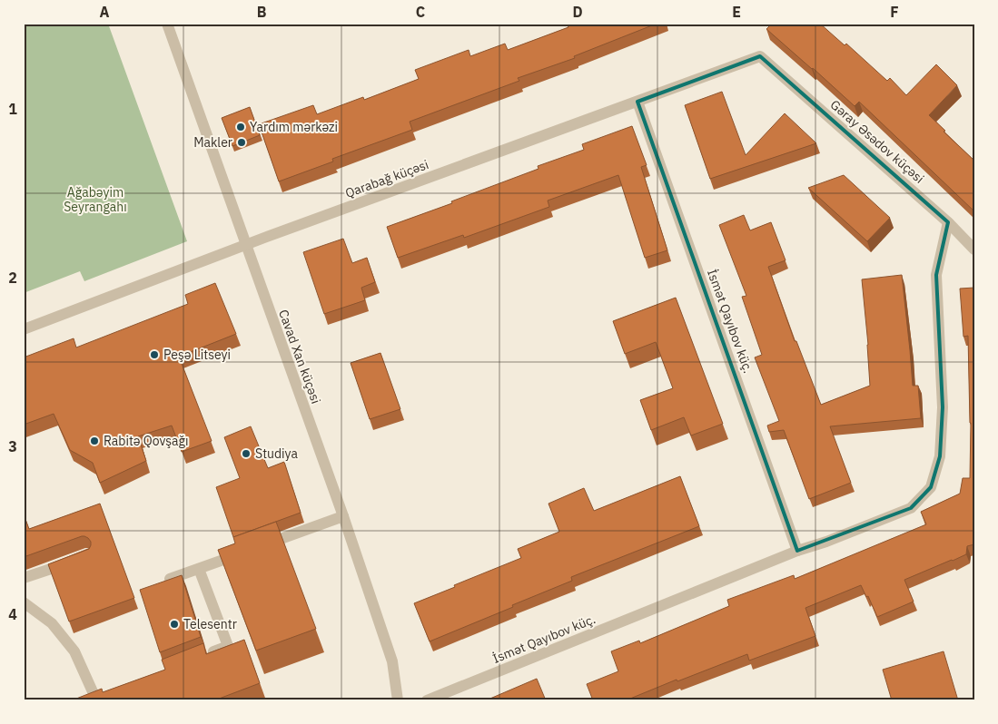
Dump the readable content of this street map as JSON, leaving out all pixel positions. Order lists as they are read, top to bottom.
{
  "streets": {
    "street": [
      "Gəray Əsədov küçəsi",
      "Qarabağ küçəsi",
      "İsmət Qayıbov küç.",
      "Cavad Xan küçəsi"
    ]
  },
  "crossings": [
    ["Gəray Əsədov küçəsi", "Qarabağ küçəsi"],
    ["Gəray Əsədov küçəsi", "İsmət Qayıbov küç."],
    ["Qarabağ küçəsi", "İsmət Qayıbov küç."],
    ["Qarabağ küçəsi", "Cavad Xan küçəsi"]
  ],
  "parks": ["Ağabəyim Seyrangahı"],
  "places": [
    "Yardım mərkəzi",
    "Makler",
    "Peşə Litseyi",
    "Rabitə Qovşağı",
    "Studiya",
    "Telesentr"
  ],
  "grid": {
    "columns": [
      "A",
      "B",
      "C",
      "D",
      "E",
      "F"
    ],
    "rows": [
      "1",
      "2",
      "3",
      "4"
    ]
  }
}
